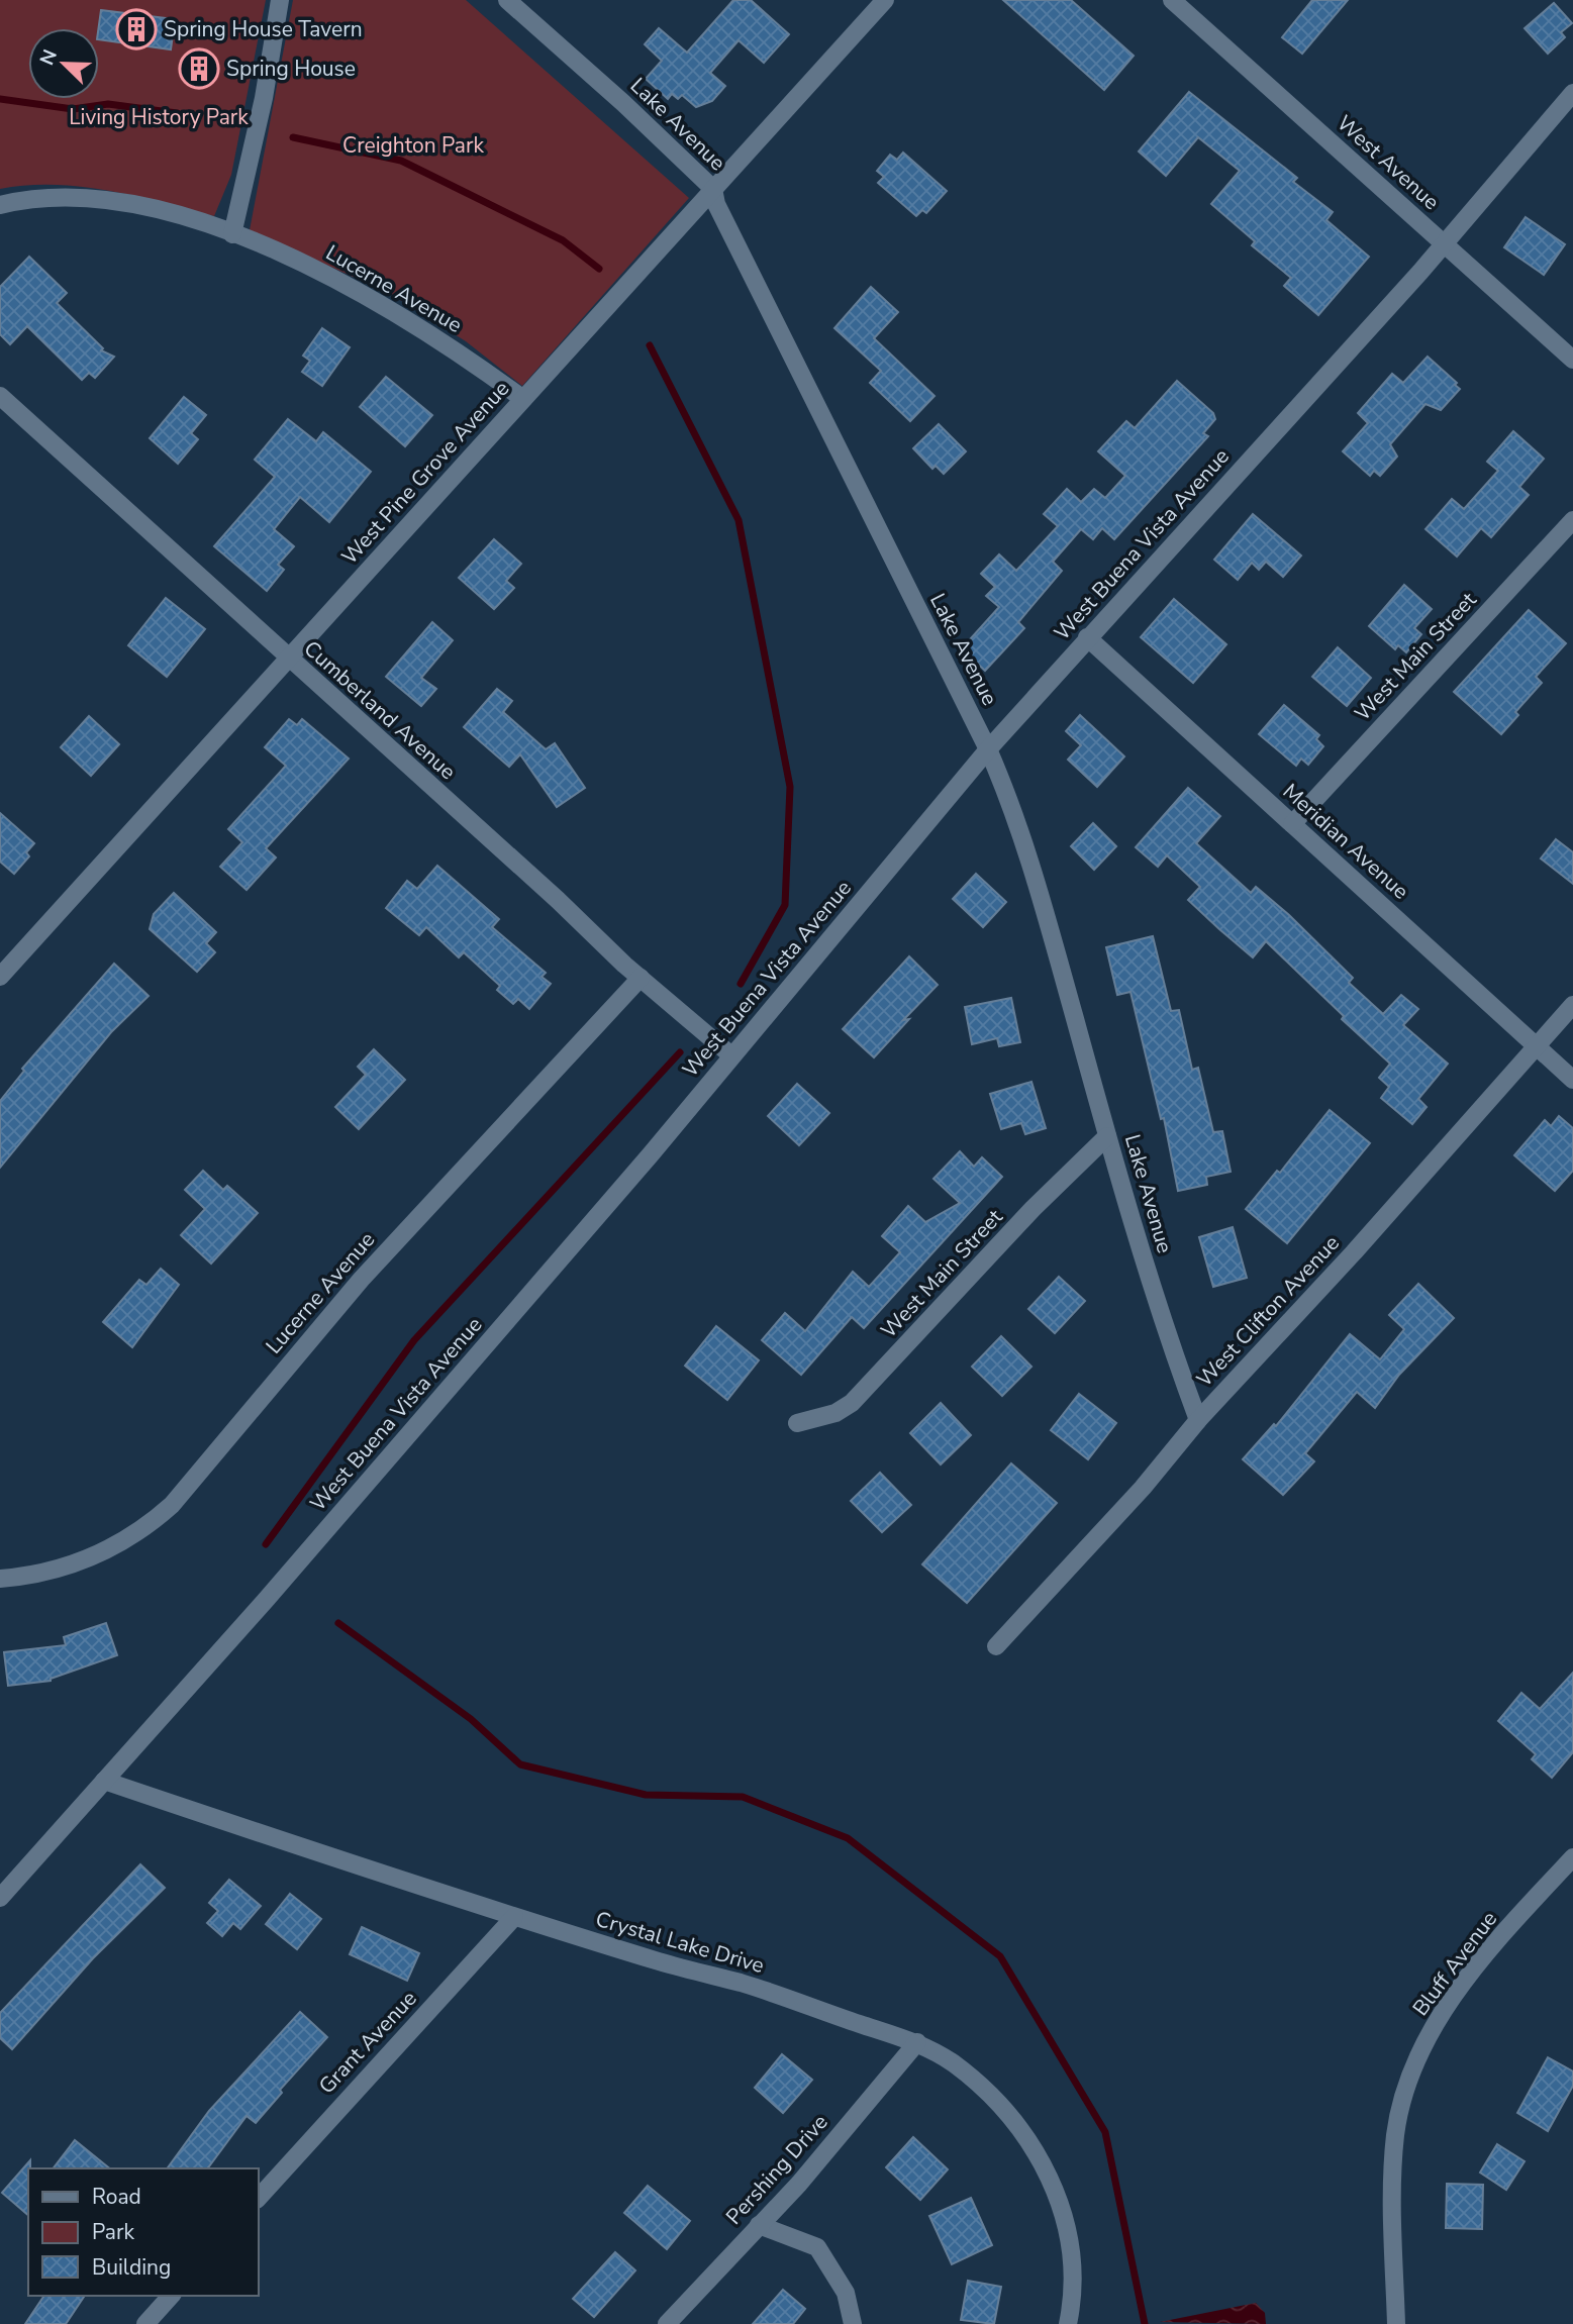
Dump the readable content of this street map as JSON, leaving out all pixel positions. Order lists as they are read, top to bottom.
{
  "streets": {
    "street": [
      "Lake Avenue",
      "West Avenue",
      "Lucerne Avenue",
      "West Pine Grove Avenue",
      "West Buena Vista Avenue",
      "West Main Street",
      "Cumberland Avenue",
      "Meridian Avenue",
      "West Clifton Avenue",
      "Crystal Lake Drive",
      "Bluff Avenue",
      "Grant Avenue",
      "Pershing Drive"
    ]
  },
  "crossings": [
    ["Lake Avenue", "West Pine Grove Avenue"],
    ["Lake Avenue", "West Buena Vista Avenue"],
    ["Lake Avenue", "West Main Street"],
    ["Lake Avenue", "West Clifton Avenue"],
    ["West Avenue", "West Buena Vista Avenue"],
    ["Lucerne Avenue", "West Pine Grove Avenue"],
    ["Lucerne Avenue", "Cumberland Avenue"],
    ["West Pine Grove Avenue", "Cumberland Avenue"],
    ["West Buena Vista Avenue", "Cumberland Avenue"],
    ["West Buena Vista Avenue", "Meridian Avenue"],
    ["West Buena Vista Avenue", "Crystal Lake Drive"],
    ["West Main Street", "Meridian Avenue"],
    ["Meridian Avenue", "West Clifton Avenue"],
    ["Crystal Lake Drive", "Grant Avenue"],
    ["Crystal Lake Drive", "Pershing Drive"]
  ],
  "parks": ["Living History Park", "Creighton Park"],
  "places": {
    "building": ["Spring House Tavern", "Spring House"]
  },
  "legend": ["Road", "Park", "Building"],
  "north": "top left"
}
